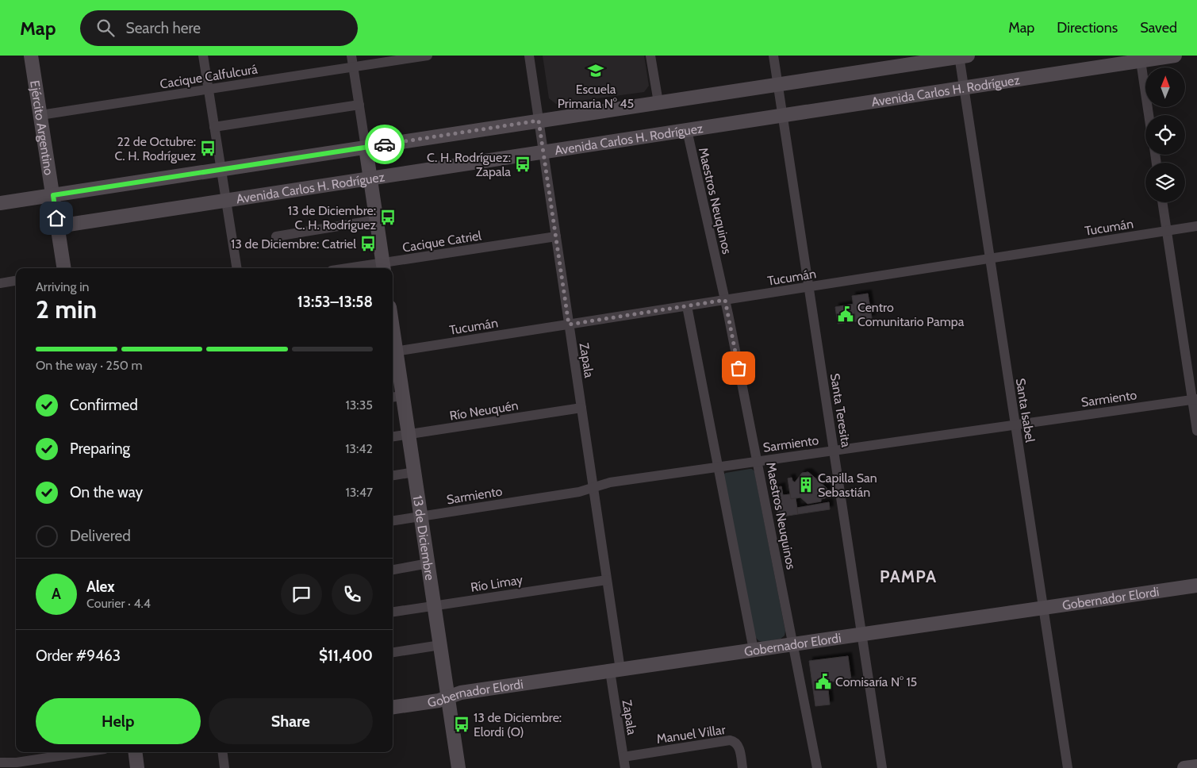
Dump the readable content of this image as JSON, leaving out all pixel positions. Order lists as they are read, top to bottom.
{
  "streets": {
    "main road": [
      "Avenida Carlos H. Rodríguez",
      "Ejército Argentino",
      "13 de Diciembre",
      "Gobernador Elordi"
    ],
    "street": [
      "Cacique Calfulcurá",
      "Maestros Neuquinos",
      "Tucumán",
      "Cacique Catriel",
      "Zapala",
      "Sarmiento",
      "Río Neuquén",
      "Santa Teresita",
      "Santa Isabel",
      "Río Limay",
      "Manuel Villar"
    ]
  },
  "crossings": [
    ["Cacique Calfulcurá", "Ejército Argentino"],
    ["Avenida Carlos H. Rodríguez", "Ejército Argentino"],
    ["Avenida Carlos H. Rodríguez", "Maestros Neuquinos"],
    ["Avenida Carlos H. Rodríguez", "Zapala"],
    ["Avenida Carlos H. Rodríguez", "Santa Teresita"],
    ["Avenida Carlos H. Rodríguez", "Santa Isabel"],
    ["Maestros Neuquinos", "Tucumán"],
    ["Maestros Neuquinos", "Sarmiento"],
    ["Maestros Neuquinos", "Gobernador Elordi"],
    ["Tucumán", "Zapala"],
    ["Tucumán", "Santa Teresita"],
    ["Tucumán", "Santa Isabel"],
    ["Tucumán", "13 de Diciembre"],
    ["Cacique Catriel", "Zapala"],
    ["Zapala", "Sarmiento"],
    ["Zapala", "Río Neuquén"],
    ["Zapala", "Río Limay"],
    ["Zapala", "Gobernador Elordi"],
    ["Zapala", "Manuel Villar"],
    ["Sarmiento", "Santa Teresita"],
    ["Sarmiento", "Santa Isabel"],
    ["Sarmiento", "13 de Diciembre"],
    ["Río Neuquén", "13 de Diciembre"],
    ["Santa Teresita", "Gobernador Elordi"],
    ["Santa Isabel", "Gobernador Elordi"],
    ["13 de Diciembre", "Río Limay"],
    ["13 de Diciembre", "Gobernador Elordi"]
  ],
  "districts": ["PAMPA"],
  "places": {
    "school or university": ["Escuela Primaria N° 45"],
    "bus stop": [
      "22 de Octubre: C. H. Rodríguez",
      "C. H. Rodríguez: Zapala",
      "13 de Diciembre: C. H. Rodríguez",
      "13 de Diciembre: Catriel",
      "13 de Diciembre: Elordi (O)"
    ],
    "public building": ["Centro Comunitario Pampa", "Comisaría N° 15"],
    "building": ["Capilla San Sebastián"]
  },
  "north": "top",
  "page": {
    "header": "Map",
    "search": "Search here",
    "nav": ["Map", "Directions", "Saved"],
    "heading": ["2 min", "Arriving in", "13:53–13:58"],
    "panel": [
      "Alex",
      "Courier · 4.4",
      "Order #9463",
      "$11,400"
    ],
    "bar": "On the way · 250 m",
    "list": [
      ["Confirmed", "13:35"],
      ["Preparing", "13:42"],
      ["On the way", "13:47"],
      "Delivered"
    ],
    "round": "A",
    "buttons": ["Help", "Share"]
  }
}
